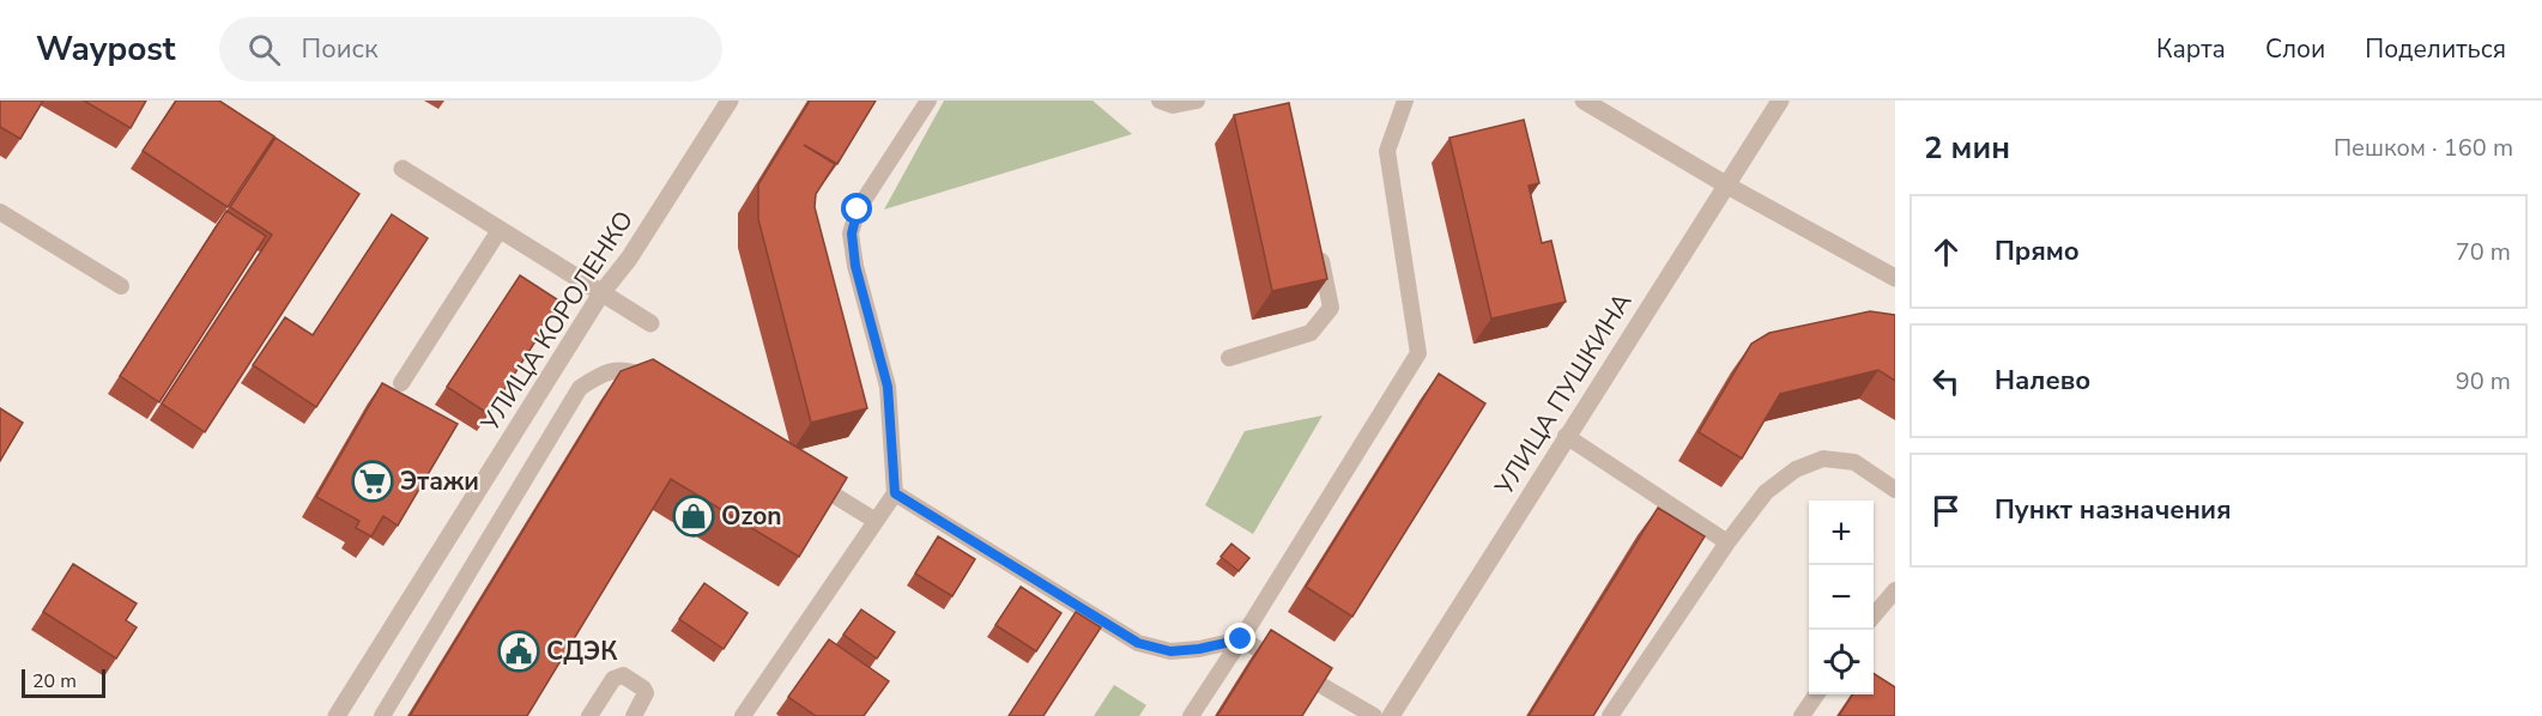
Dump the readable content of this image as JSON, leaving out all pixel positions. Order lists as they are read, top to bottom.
{
  "streets": {
    "street": ["УЛИЦА КОРОЛЕНКО", "УЛИЦА ПУШКИНА"]
  },
  "places": {
    "supermarket": ["Этажи"],
    "shop": ["Ozon"],
    "public building": ["СДЭК"]
  },
  "scale_bar": "20 m",
  "page": {
    "header": "Waypost",
    "search": "Поиск",
    "nav": ["Карта", "Слои", "Поделиться"],
    "heading": ["2 мин", "Пешком · 160 m"],
    "list": [
      ["Прямо", "70 m"],
      ["Налево", "90 m"],
      "Пункт назначения"
    ],
    "map_buttons": ["+", "−"],
    "scale": "20 m"
  }
}
